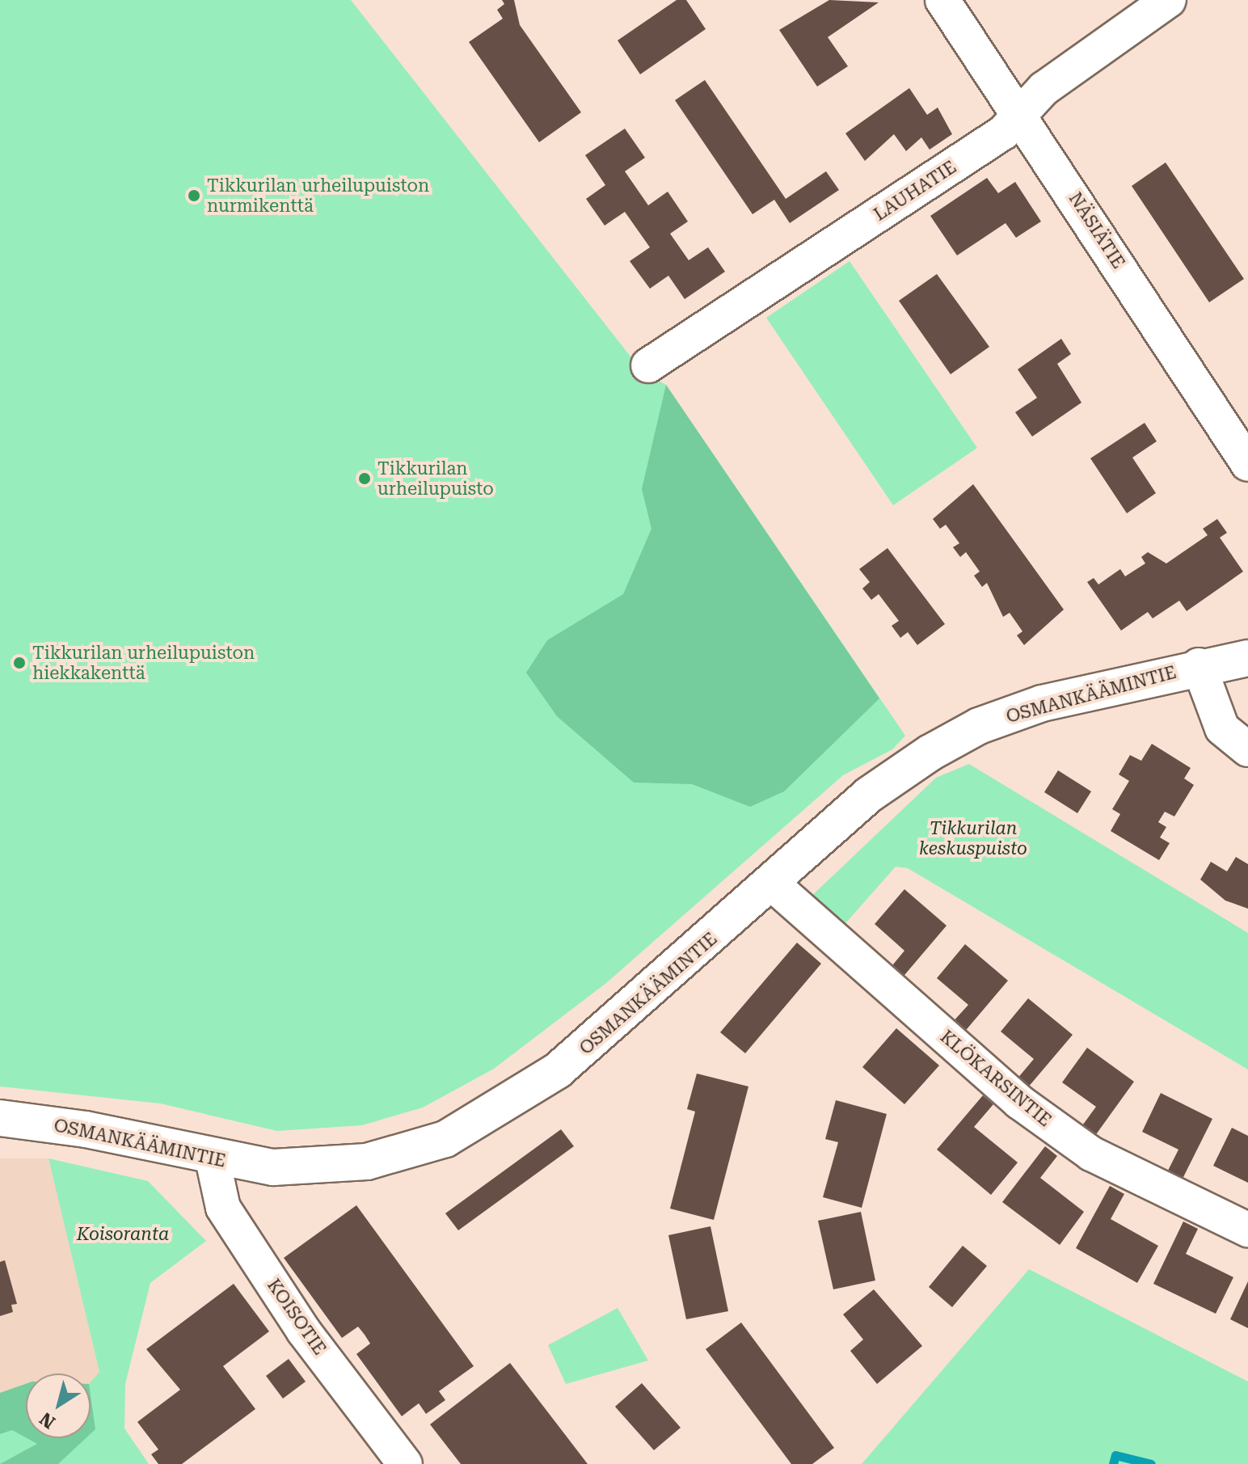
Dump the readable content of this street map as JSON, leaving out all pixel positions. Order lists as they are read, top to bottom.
{
  "streets": {
    "street": [
      "LAUHATIE",
      "NÄSIÄTIE",
      "OSMANKÄÄMINTIE",
      "KLÖKARSINTIE",
      "KOISOTIE"
    ]
  },
  "crossings": [
    ["LAUHATIE", "NÄSIÄTIE"],
    ["OSMANKÄÄMINTIE", "KLÖKARSINTIE"],
    ["OSMANKÄÄMINTIE", "KOISOTIE"]
  ],
  "parks": ["Tikkurilan keskuspuisto", "Koisoranta"],
  "places": ["Tikkurilan urheilupuiston nurmikenttä", "Tikkurilan urheilupuisto", "Tikkurilan urheilupuiston hiekkakenttä"],
  "north": "bottom left"
}
